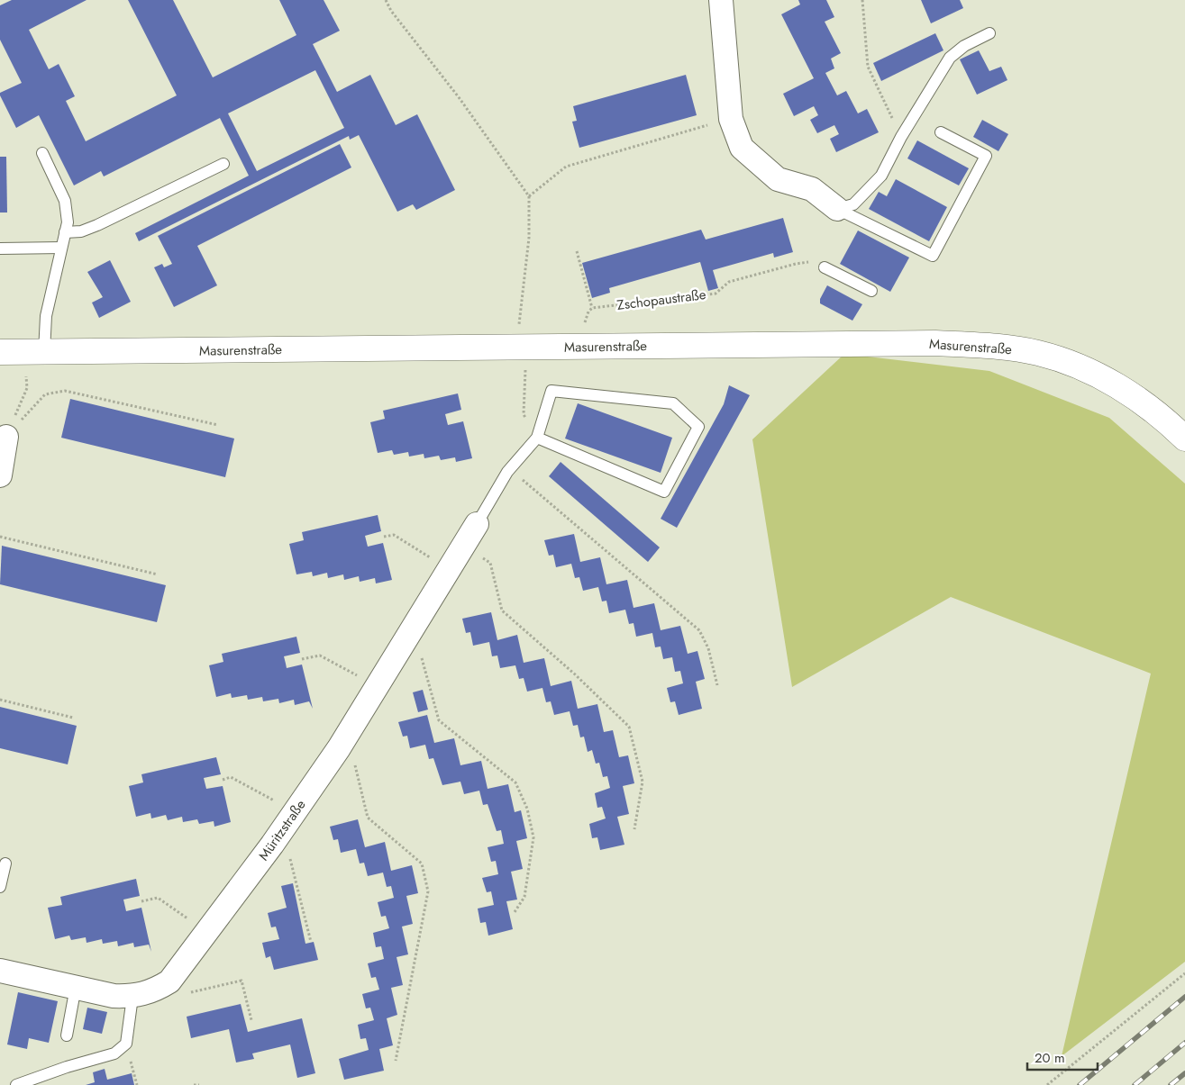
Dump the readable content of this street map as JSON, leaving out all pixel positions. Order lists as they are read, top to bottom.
{
  "streets": {
    "main road": ["Masurenstraße"],
    "street": ["Müritzstraße"],
    "path": ["Zschopaustraße"]
  },
  "scale_bar": "20 m"
}
